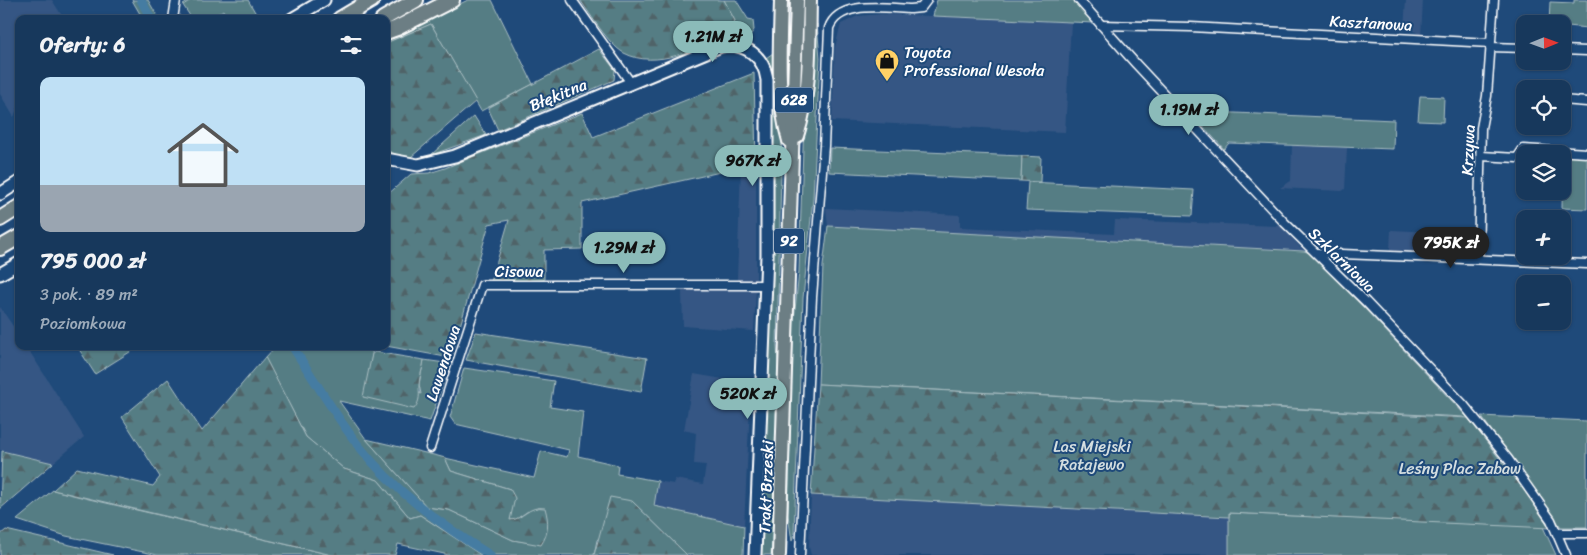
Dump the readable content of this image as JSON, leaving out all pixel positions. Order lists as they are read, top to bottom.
{
  "streets": {
    "main road": ["628", "92", "Trakt Brzeski"],
    "street": [
      "Kasztanowa",
      "Błękitna",
      "Krzywa",
      "Szklarniowa",
      "Cisowa",
      "Lawendowa"
    ]
  },
  "crossings": [
    ["Kasztanowa", "Krzywa"],
    ["Kasztanowa", "Szklarniowa"],
    ["Błękitna", "Trakt Brzeski"],
    ["Cisowa", "Lawendowa"],
    ["Cisowa", "Trakt Brzeski"]
  ],
  "parks": ["Las Miejski Ratajewo", "Leśny Plac Zabaw"],
  "places": {
    "shop": ["Toyota Professional Wesoła"]
  },
  "north": "right",
  "page": {
    "map_buttons": ["+", "−"],
    "heading": "Oferty: 6",
    "price": [
      "1.21M zł",
      "1.19M zł",
      "967K zł",
      "795K zł",
      "1.29M zł",
      "520K zł"
    ],
    "list": [
      {
        "name": "795 000 zł",
        "note": "3 pok. · 89 m² · Poziomkowa"
      }
    ]
  }
}
